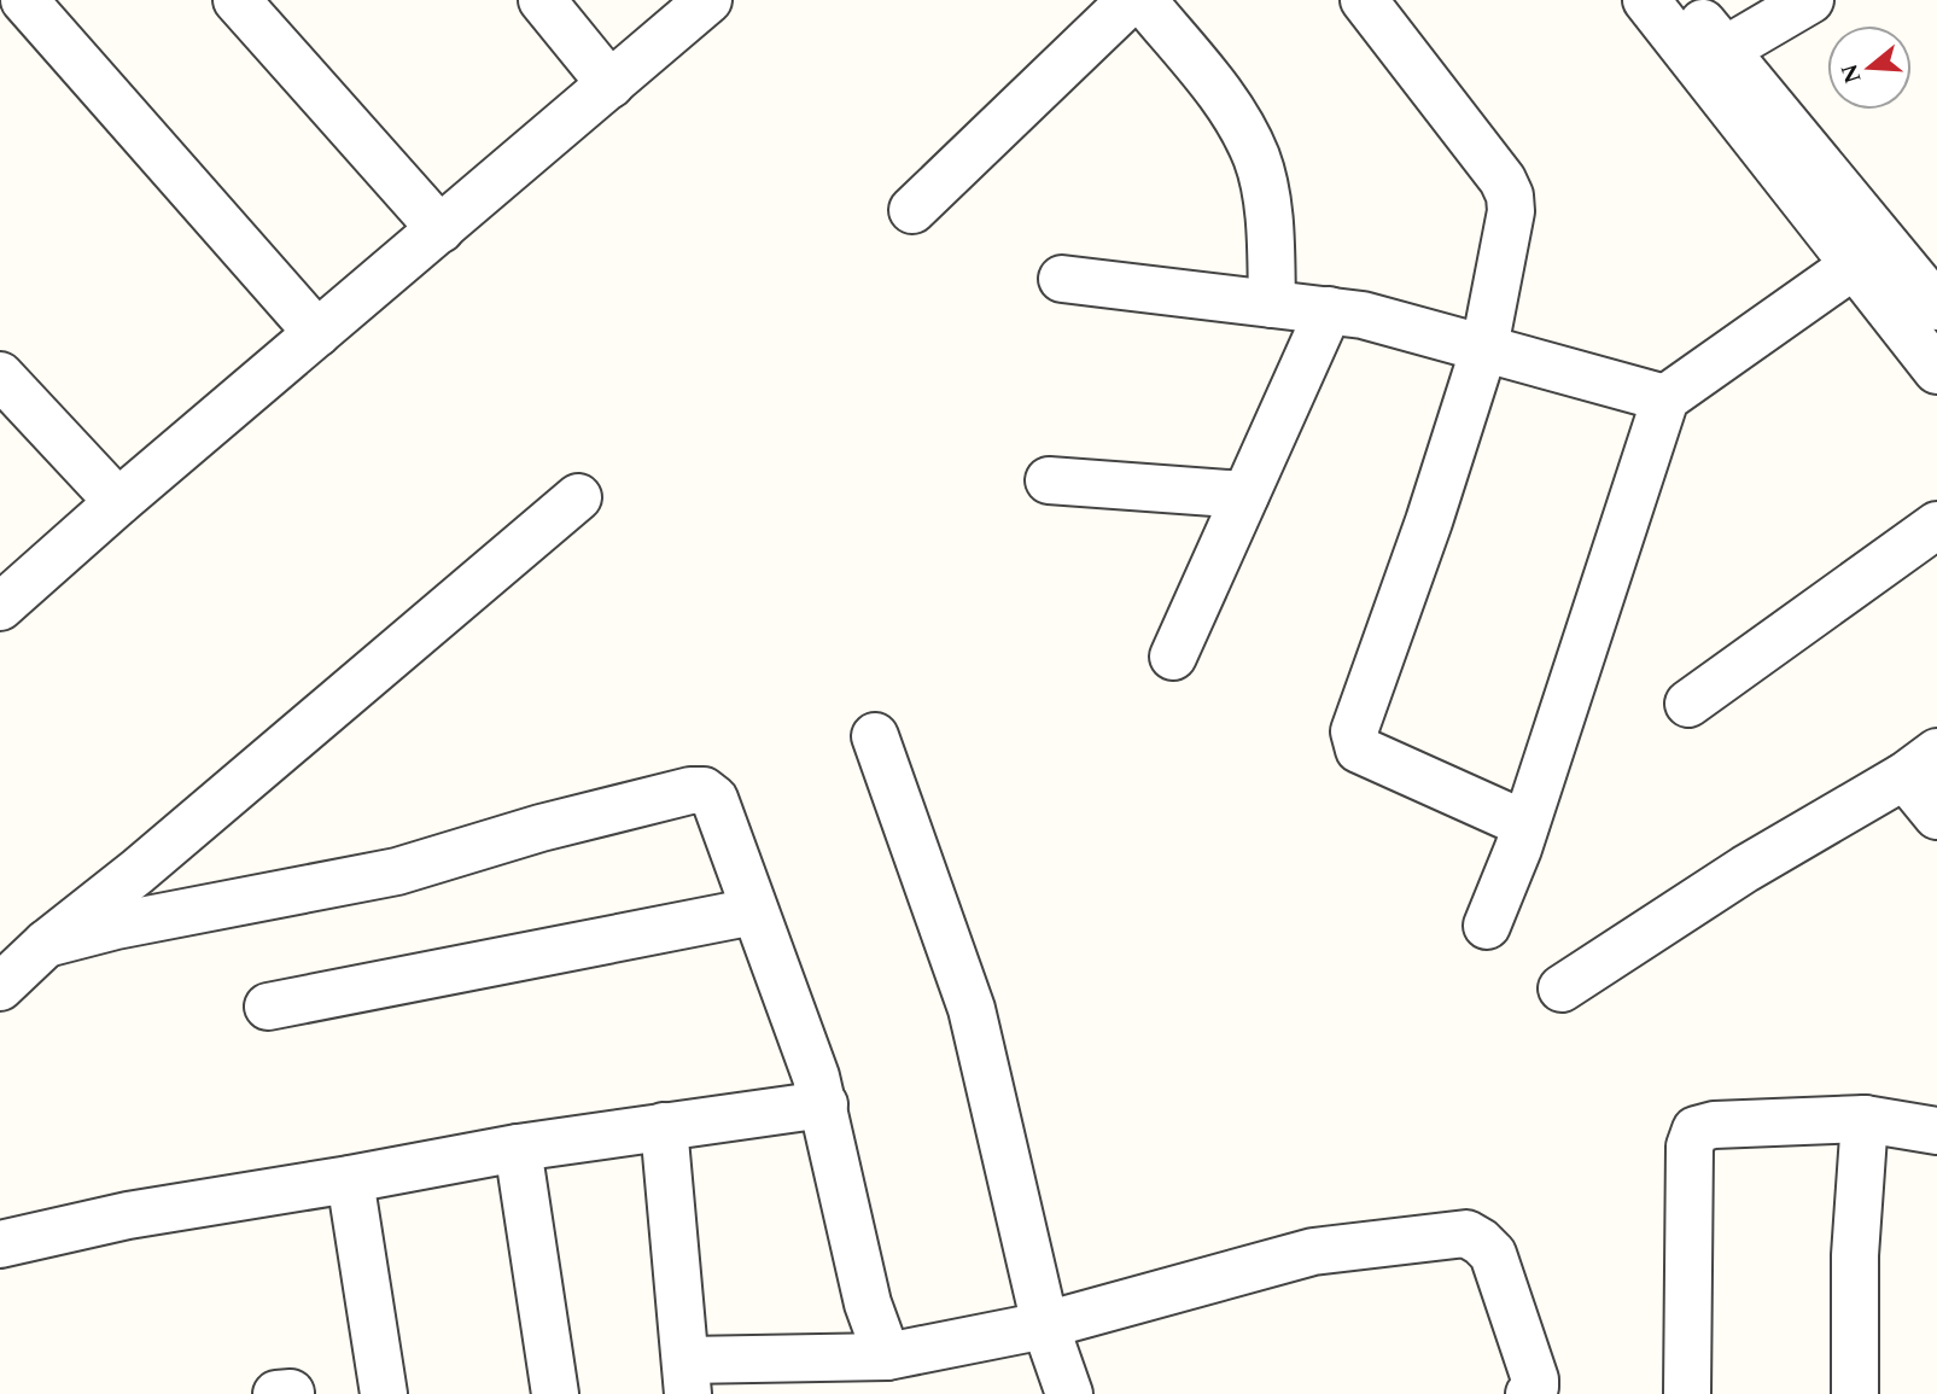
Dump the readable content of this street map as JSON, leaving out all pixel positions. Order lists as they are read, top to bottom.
{
  "north": "left"
}
